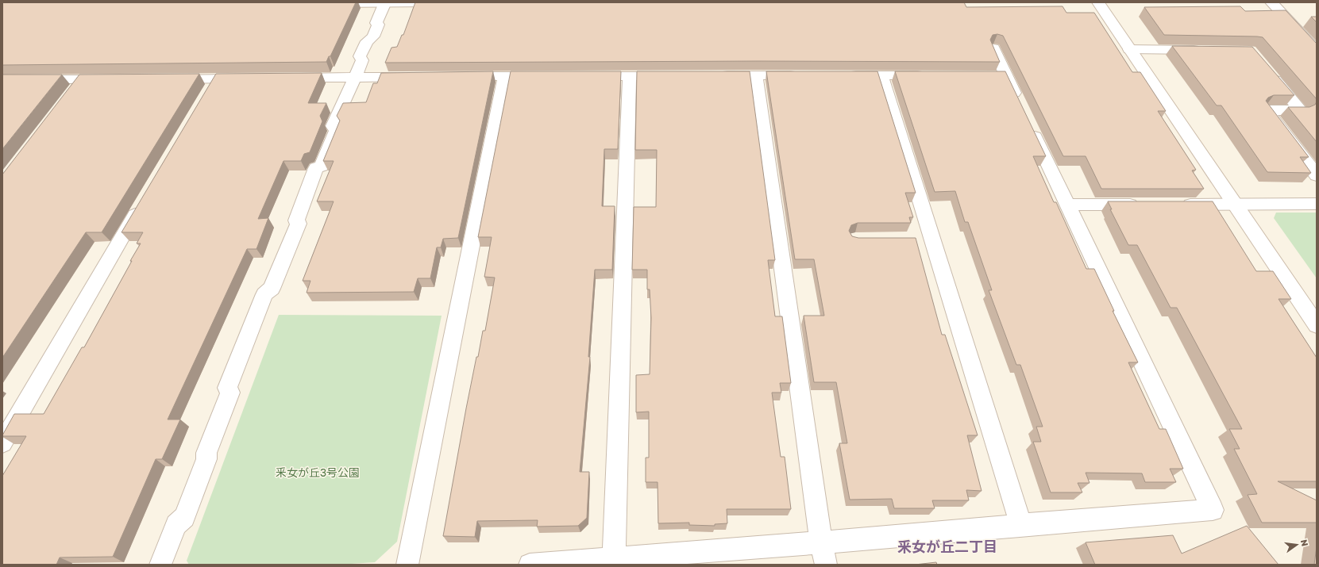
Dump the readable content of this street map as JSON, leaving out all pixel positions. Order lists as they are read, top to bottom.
{
  "districts": ["釆女が丘二丁目"],
  "parks": ["釆女が丘3号公園"],
  "north": "right"
}
